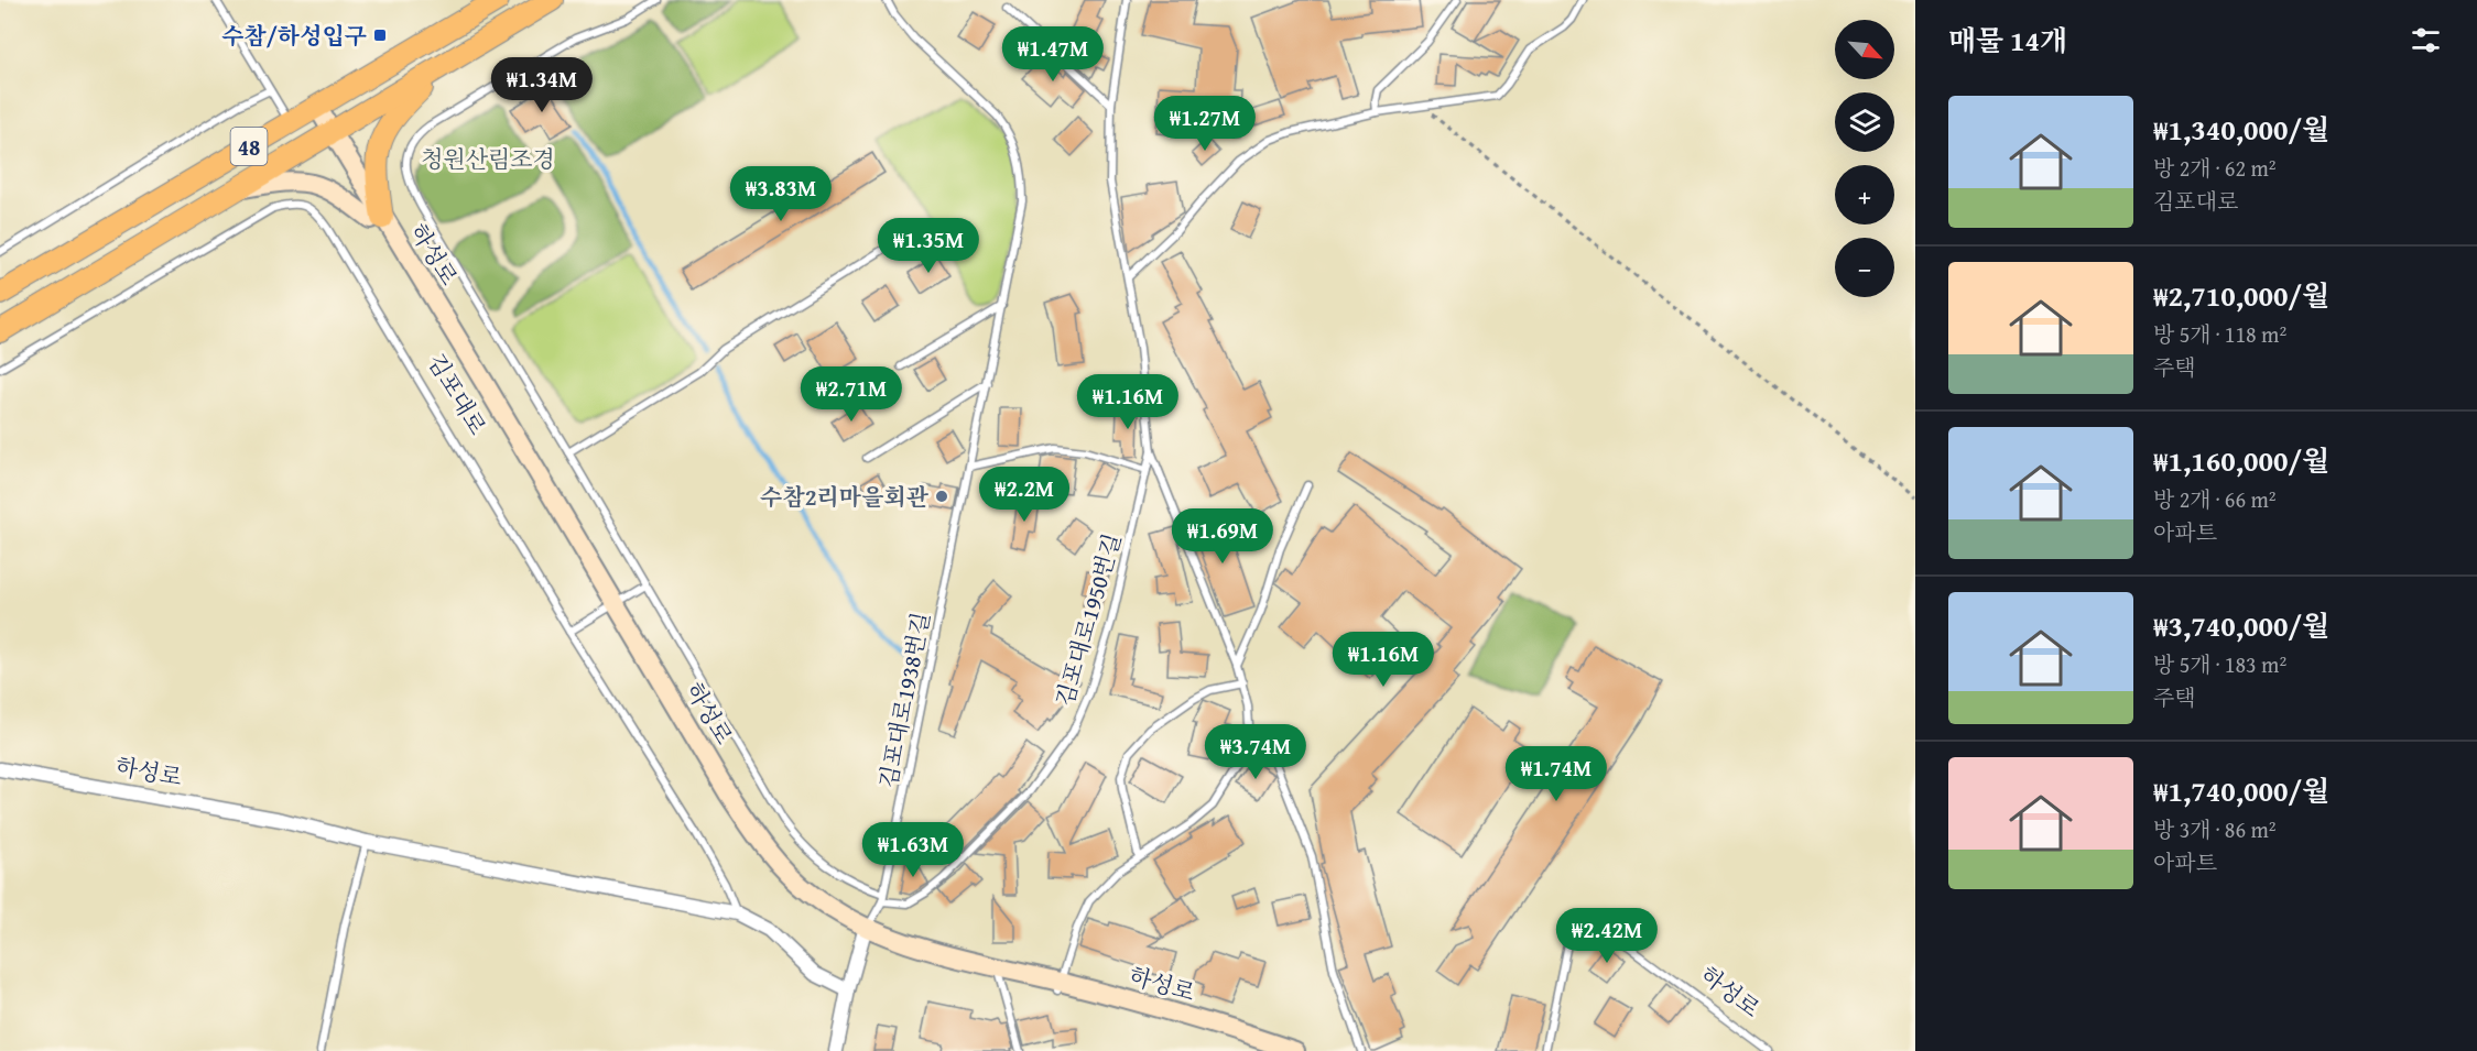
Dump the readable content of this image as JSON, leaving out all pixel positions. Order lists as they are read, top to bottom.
{
  "streets": {
    "main road": ["48"],
    "street": ["하성로"],
    "lane": ["김포대로", "김포대로1950번길", "김포대로1938번길"]
  },
  "crossings": [
    ["48", "하성로"],
    ["하성로", "김포대로"],
    ["하성로", "김포대로1950번길"],
    ["하성로", "김포대로1938번길"],
    ["김포대로1950번길", "김포대로1938번길"]
  ],
  "parks": ["청원산림조경"],
  "places": {
    "transit": ["수참/하성입구"],
    "other": ["수참2리마을회관"]
  },
  "north": "bottom right",
  "page": {
    "heading": "매물 14개",
    "map_buttons": ["+", "−"],
    "price": [
      "₩1.47M",
      "₩1.34M",
      "₩1.27M",
      "₩3.83M",
      "₩1.35M",
      "₩2.71M",
      "₩1.16M",
      "₩2.2M",
      "₩1.69M",
      "₩1.16M",
      "₩3.74M",
      "₩1.74M",
      "₩1.63M",
      "₩2.42M"
    ],
    "list": [
      {
        "name": "₩1,340,000/월",
        "note": "방 2개 · 62 m² · 김포대로"
      },
      {
        "name": "₩2,710,000/월",
        "note": "방 5개 · 118 m² · 주택"
      },
      {
        "name": "₩1,160,000/월",
        "note": "방 2개 · 66 m² · 아파트"
      },
      {
        "name": "₩3,740,000/월",
        "note": "방 5개 · 183 m² · 주택"
      },
      {
        "name": "₩1,740,000/월",
        "note": "방 3개 · 86 m² · 아파트"
      }
    ]
  }
}
